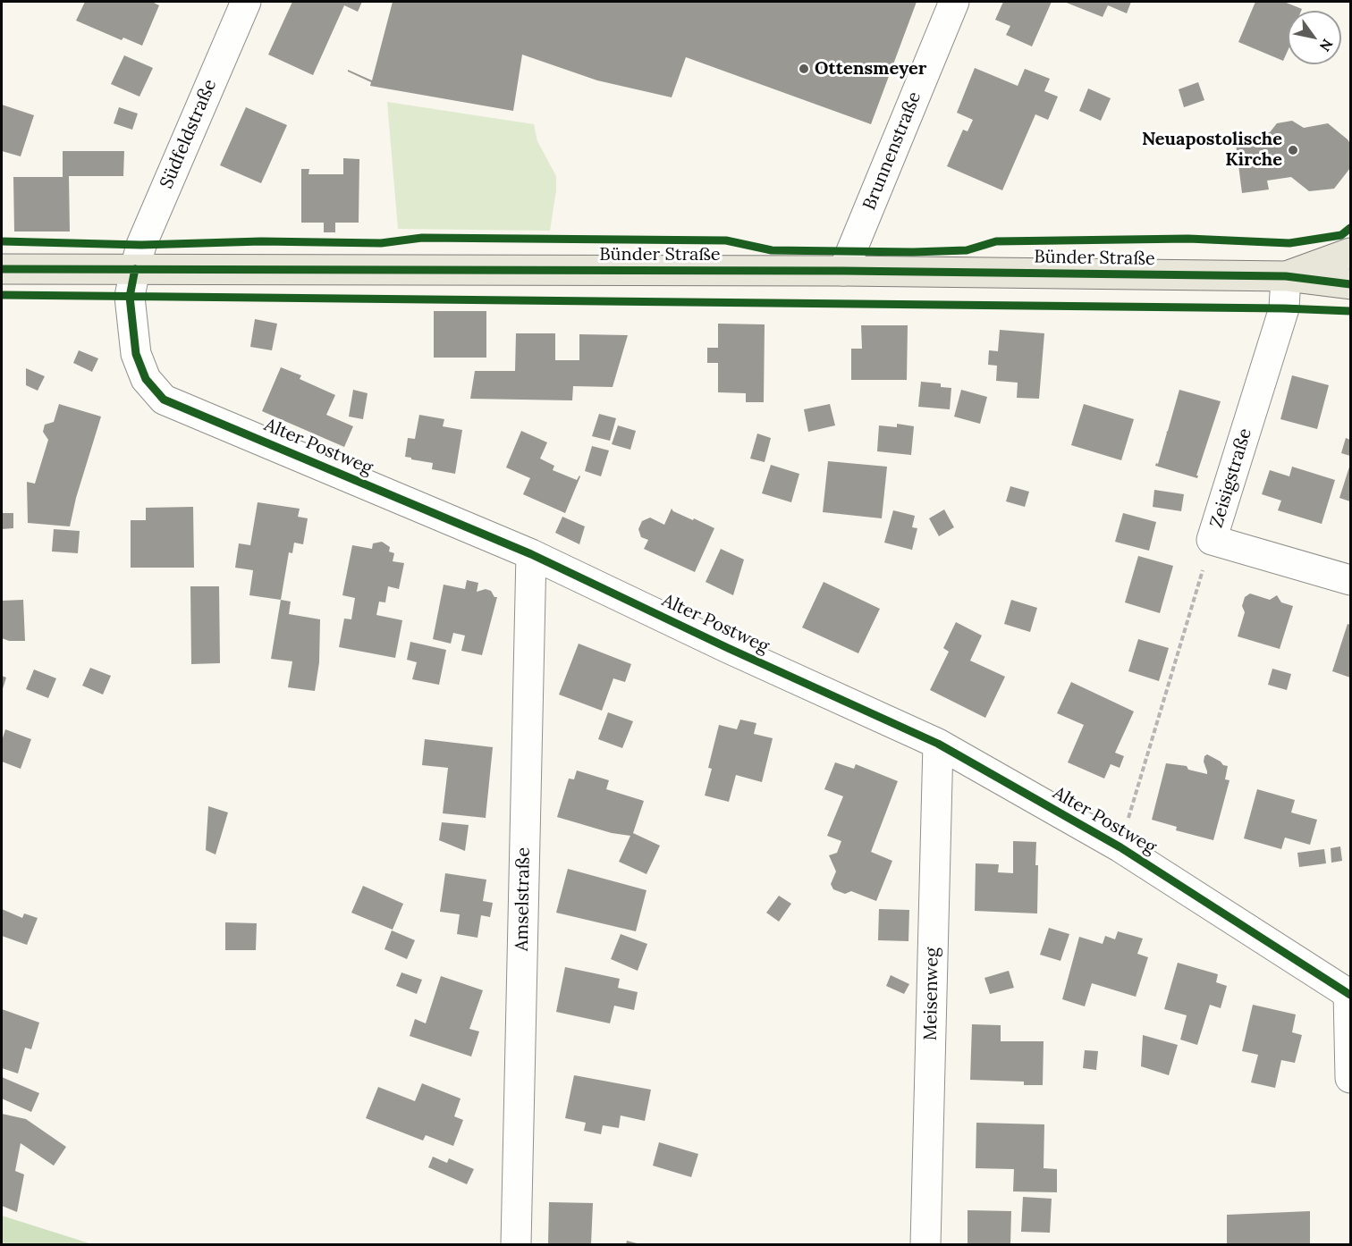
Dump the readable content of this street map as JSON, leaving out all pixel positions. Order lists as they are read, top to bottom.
{
  "streets": {
    "main road": ["Bünder Straße"],
    "street": [
      "Südfeldstraße",
      "Brunnenstraße",
      "Alter Postweg",
      "Zeisigstraße",
      "Amselstraße",
      "Meisenweg"
    ]
  },
  "crossings": [
    ["Südfeldstraße", "Bünder Straße"],
    ["Südfeldstraße", "Alter Postweg"],
    ["Brunnenstraße", "Bünder Straße"],
    ["Bünder Straße", "Alter Postweg"],
    ["Bünder Straße", "Zeisigstraße"],
    ["Alter Postweg", "Amselstraße"],
    ["Alter Postweg", "Meisenweg"]
  ],
  "places": ["Ottensmeyer", "Neuapostolische Kirche"],
  "north": "bottom right"
}
